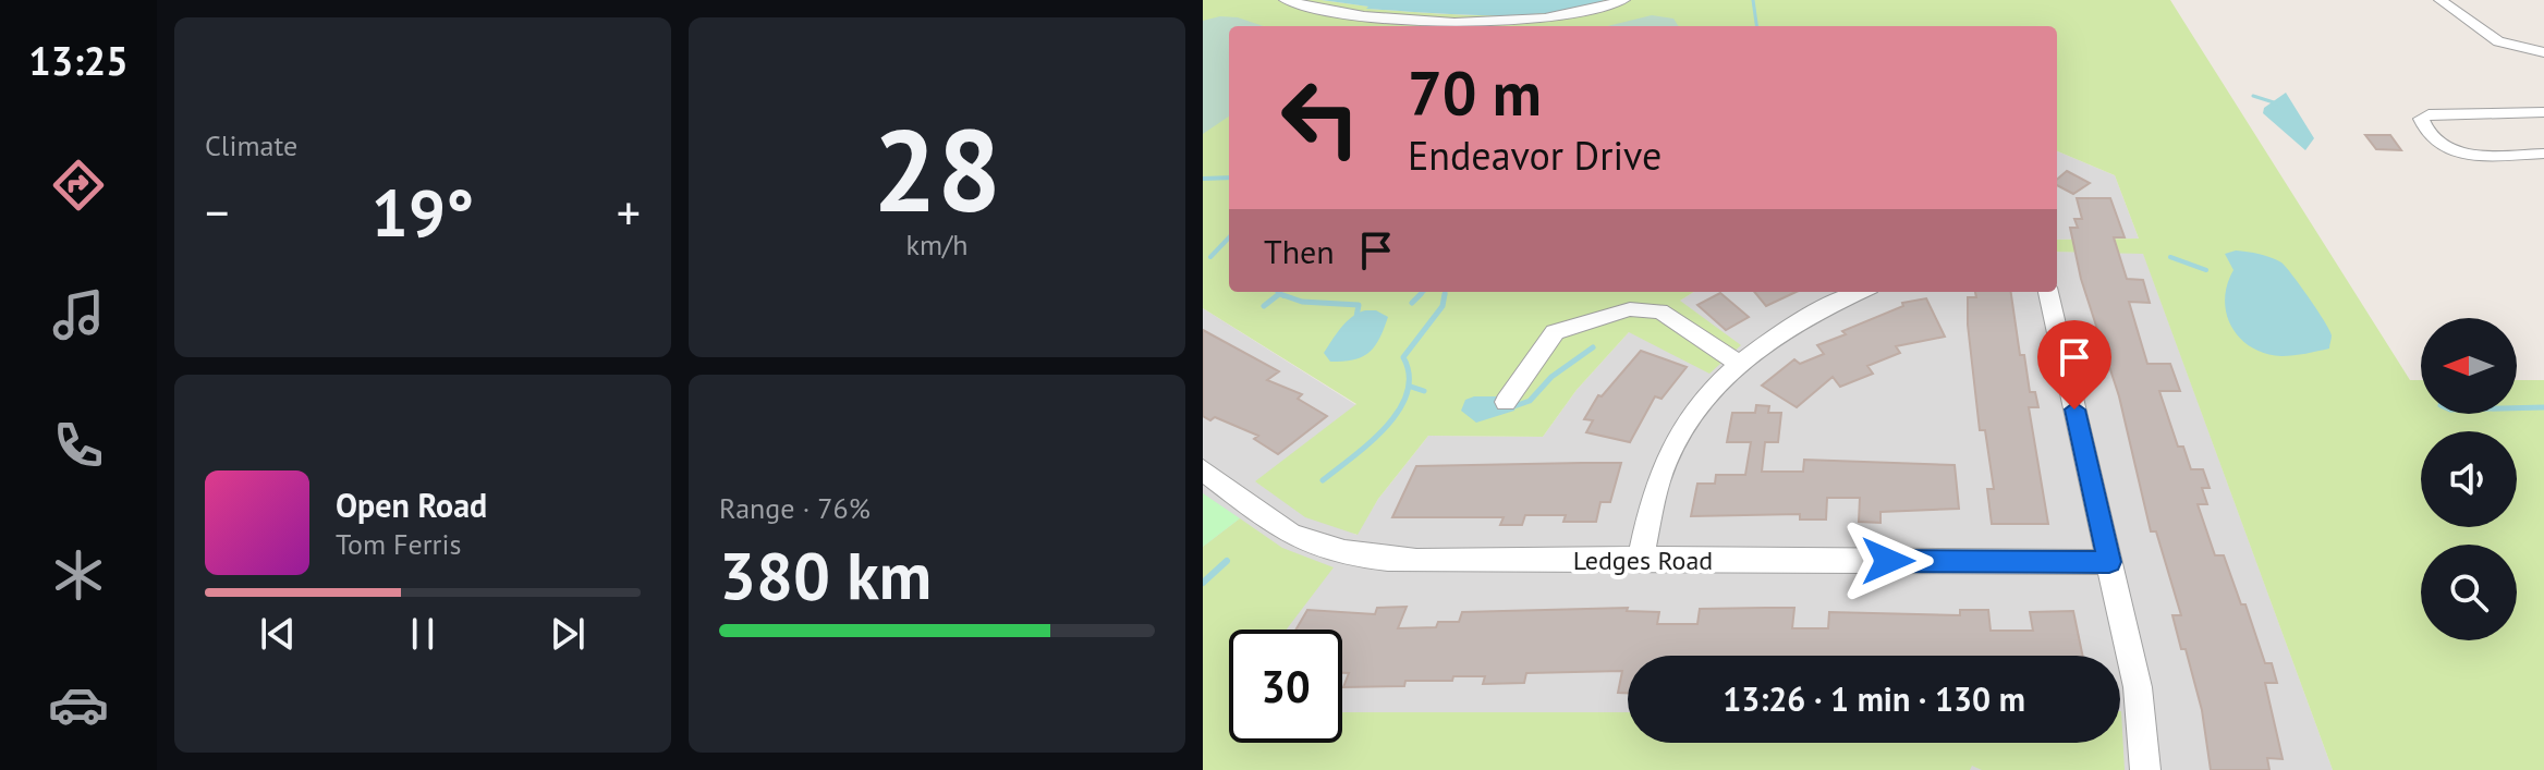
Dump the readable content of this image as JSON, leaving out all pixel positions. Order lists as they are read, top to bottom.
{
  "streets": {
    "street": ["Ledges Road"]
  },
  "north": "left",
  "page": {
    "tabs": "13:25",
    "tile": [
      "Climate",
      ["28", "km/h"],
      ["Range · 76%", "380 km"]
    ],
    "turn": ["70 m", "Endeavor Drive"],
    "heat": ["−", "19°", "+"],
    "then": "Then",
    "song": ["Open Road", "Tom Ferris"],
    "limit": "30",
    "trip": "13:26 · 1 min · 130 m"
  }
}
